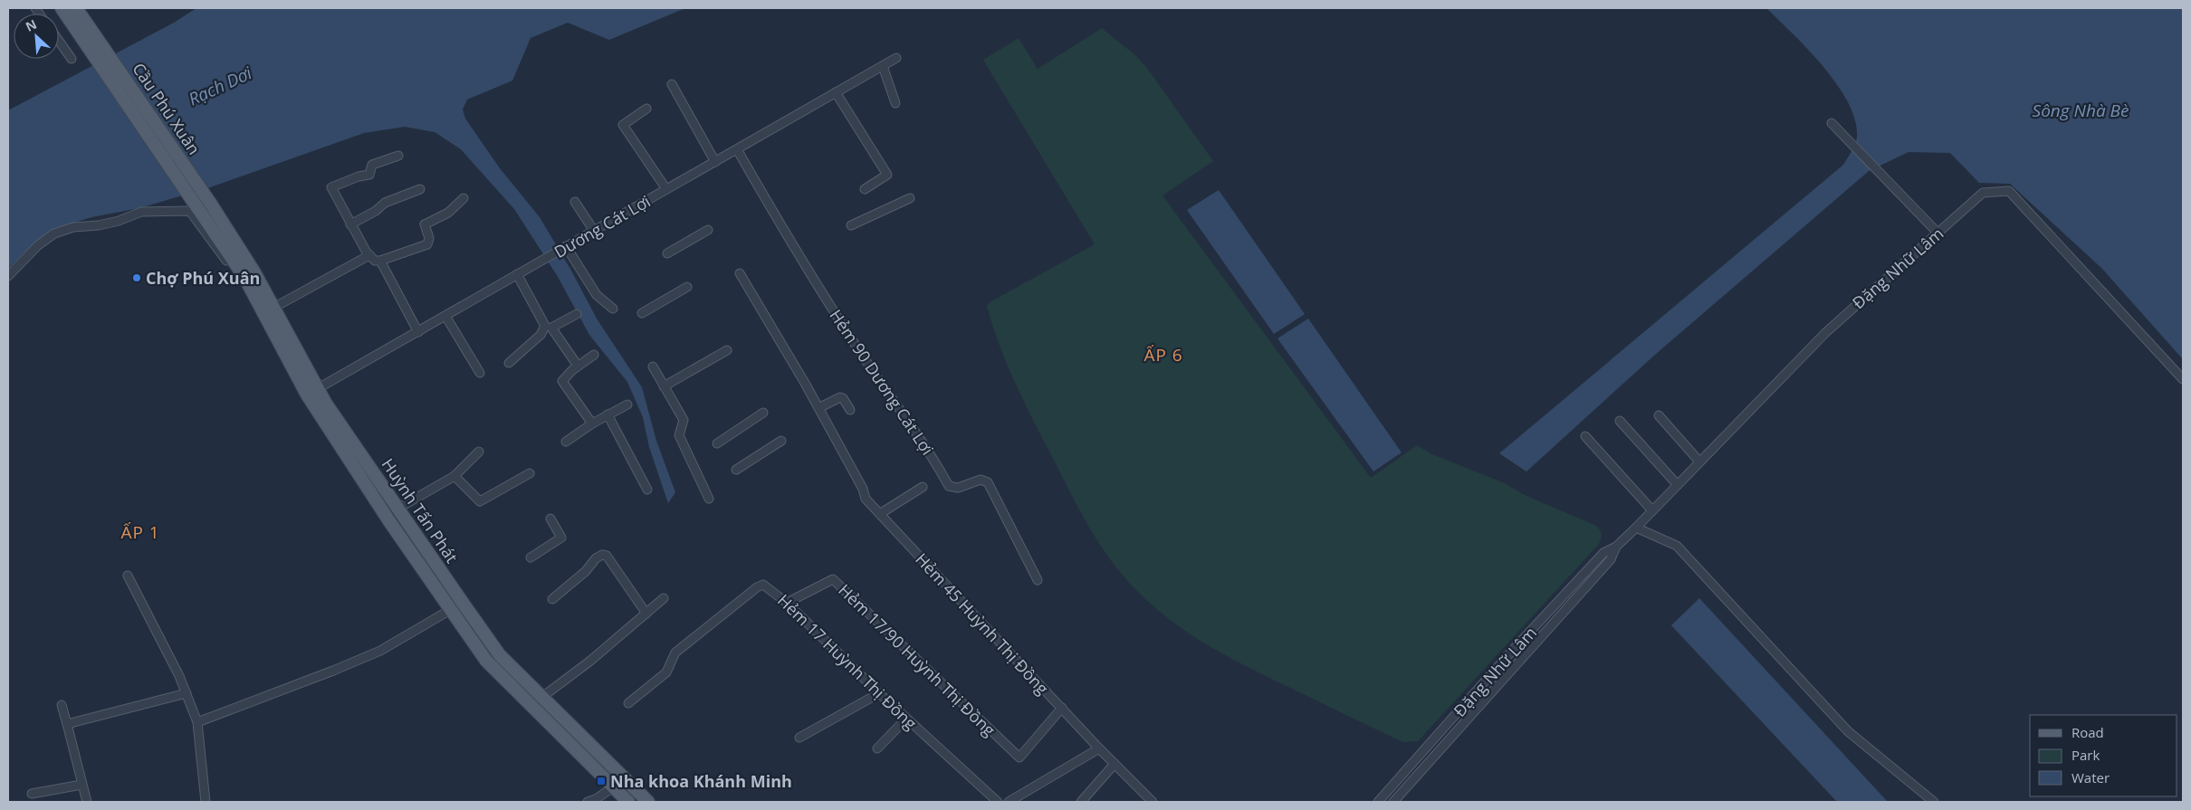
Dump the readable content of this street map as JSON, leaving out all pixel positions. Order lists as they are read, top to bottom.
{
  "streets": {
    "main road": ["Cầu Phú Xuân", "Huỳnh Tấn Phát"],
    "street": [
      "Dương Cát Lợi",
      "Đặng Nhữ Lâm",
      "Hẻm 90 Dương Cát Lợi",
      "Hẻm 45 Huỳnh Thị Đồng",
      "Hẻm 17/90 Huỳnh Thị Đồng",
      "Hẻm 17 Huỳnh Thị Đồng"
    ]
  },
  "crossings": [
    ["Cầu Phú Xuân", "Huỳnh Tấn Phát"],
    ["Dương Cát Lợi", "Hẻm 90 Dương Cát Lợi"],
    ["Dương Cát Lợi", "Huỳnh Tấn Phát"],
    ["Hẻm 45 Huỳnh Thị Đồng", "Hẻm 17/90 Huỳnh Thị Đồng"],
    ["Hẻm 17/90 Huỳnh Thị Đồng", "Hẻm 17 Huỳnh Thị Đồng"]
  ],
  "districts": ["ẤP 6", "ẤP 1"],
  "water": ["Rạch Dơi", "Sông Nhà Bè"],
  "places": {
    "other": ["Chợ Phú Xuân"],
    "transit": ["Nha khoa Khánh Minh"]
  },
  "legend": ["Road", "Park", "Water"],
  "north": "top left"
}
